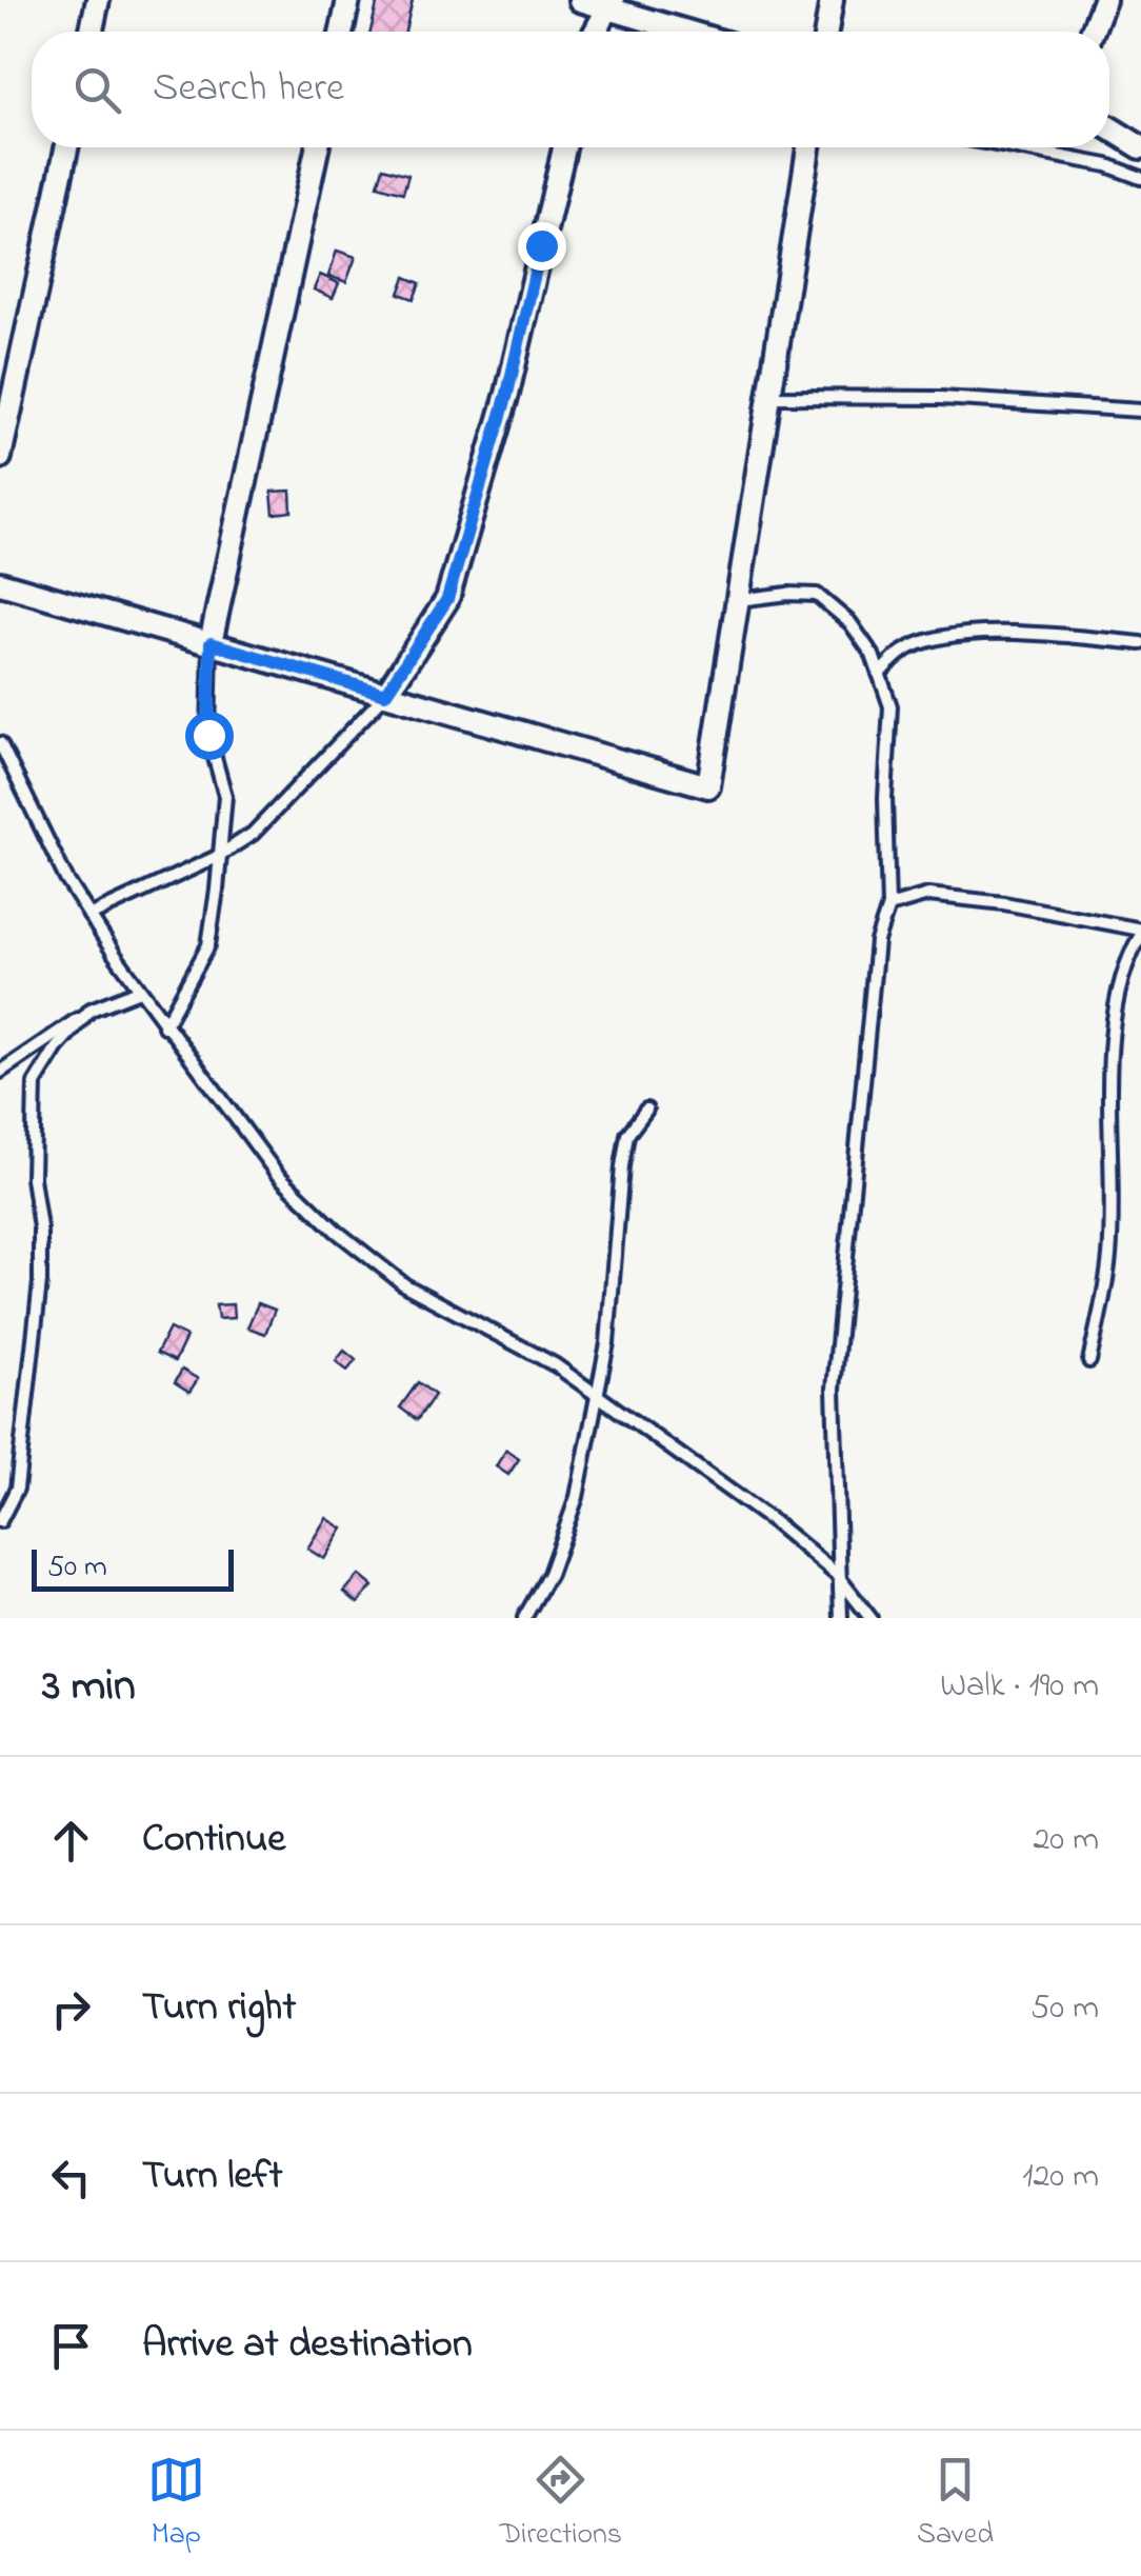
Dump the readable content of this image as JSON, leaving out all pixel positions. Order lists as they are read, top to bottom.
{
  "scale_bar": "50 m",
  "page": {
    "search": "Search here",
    "scale": "50 m",
    "heading": ["3 min", "Walk · 190 m"],
    "list": [
      ["Continue", "20 m"],
      ["Turn right", "50 m"],
      ["Turn left", "120 m"],
      "Arrive at destination"
    ],
    "nav": ["Map", "Directions", "Saved"]
  }
}
